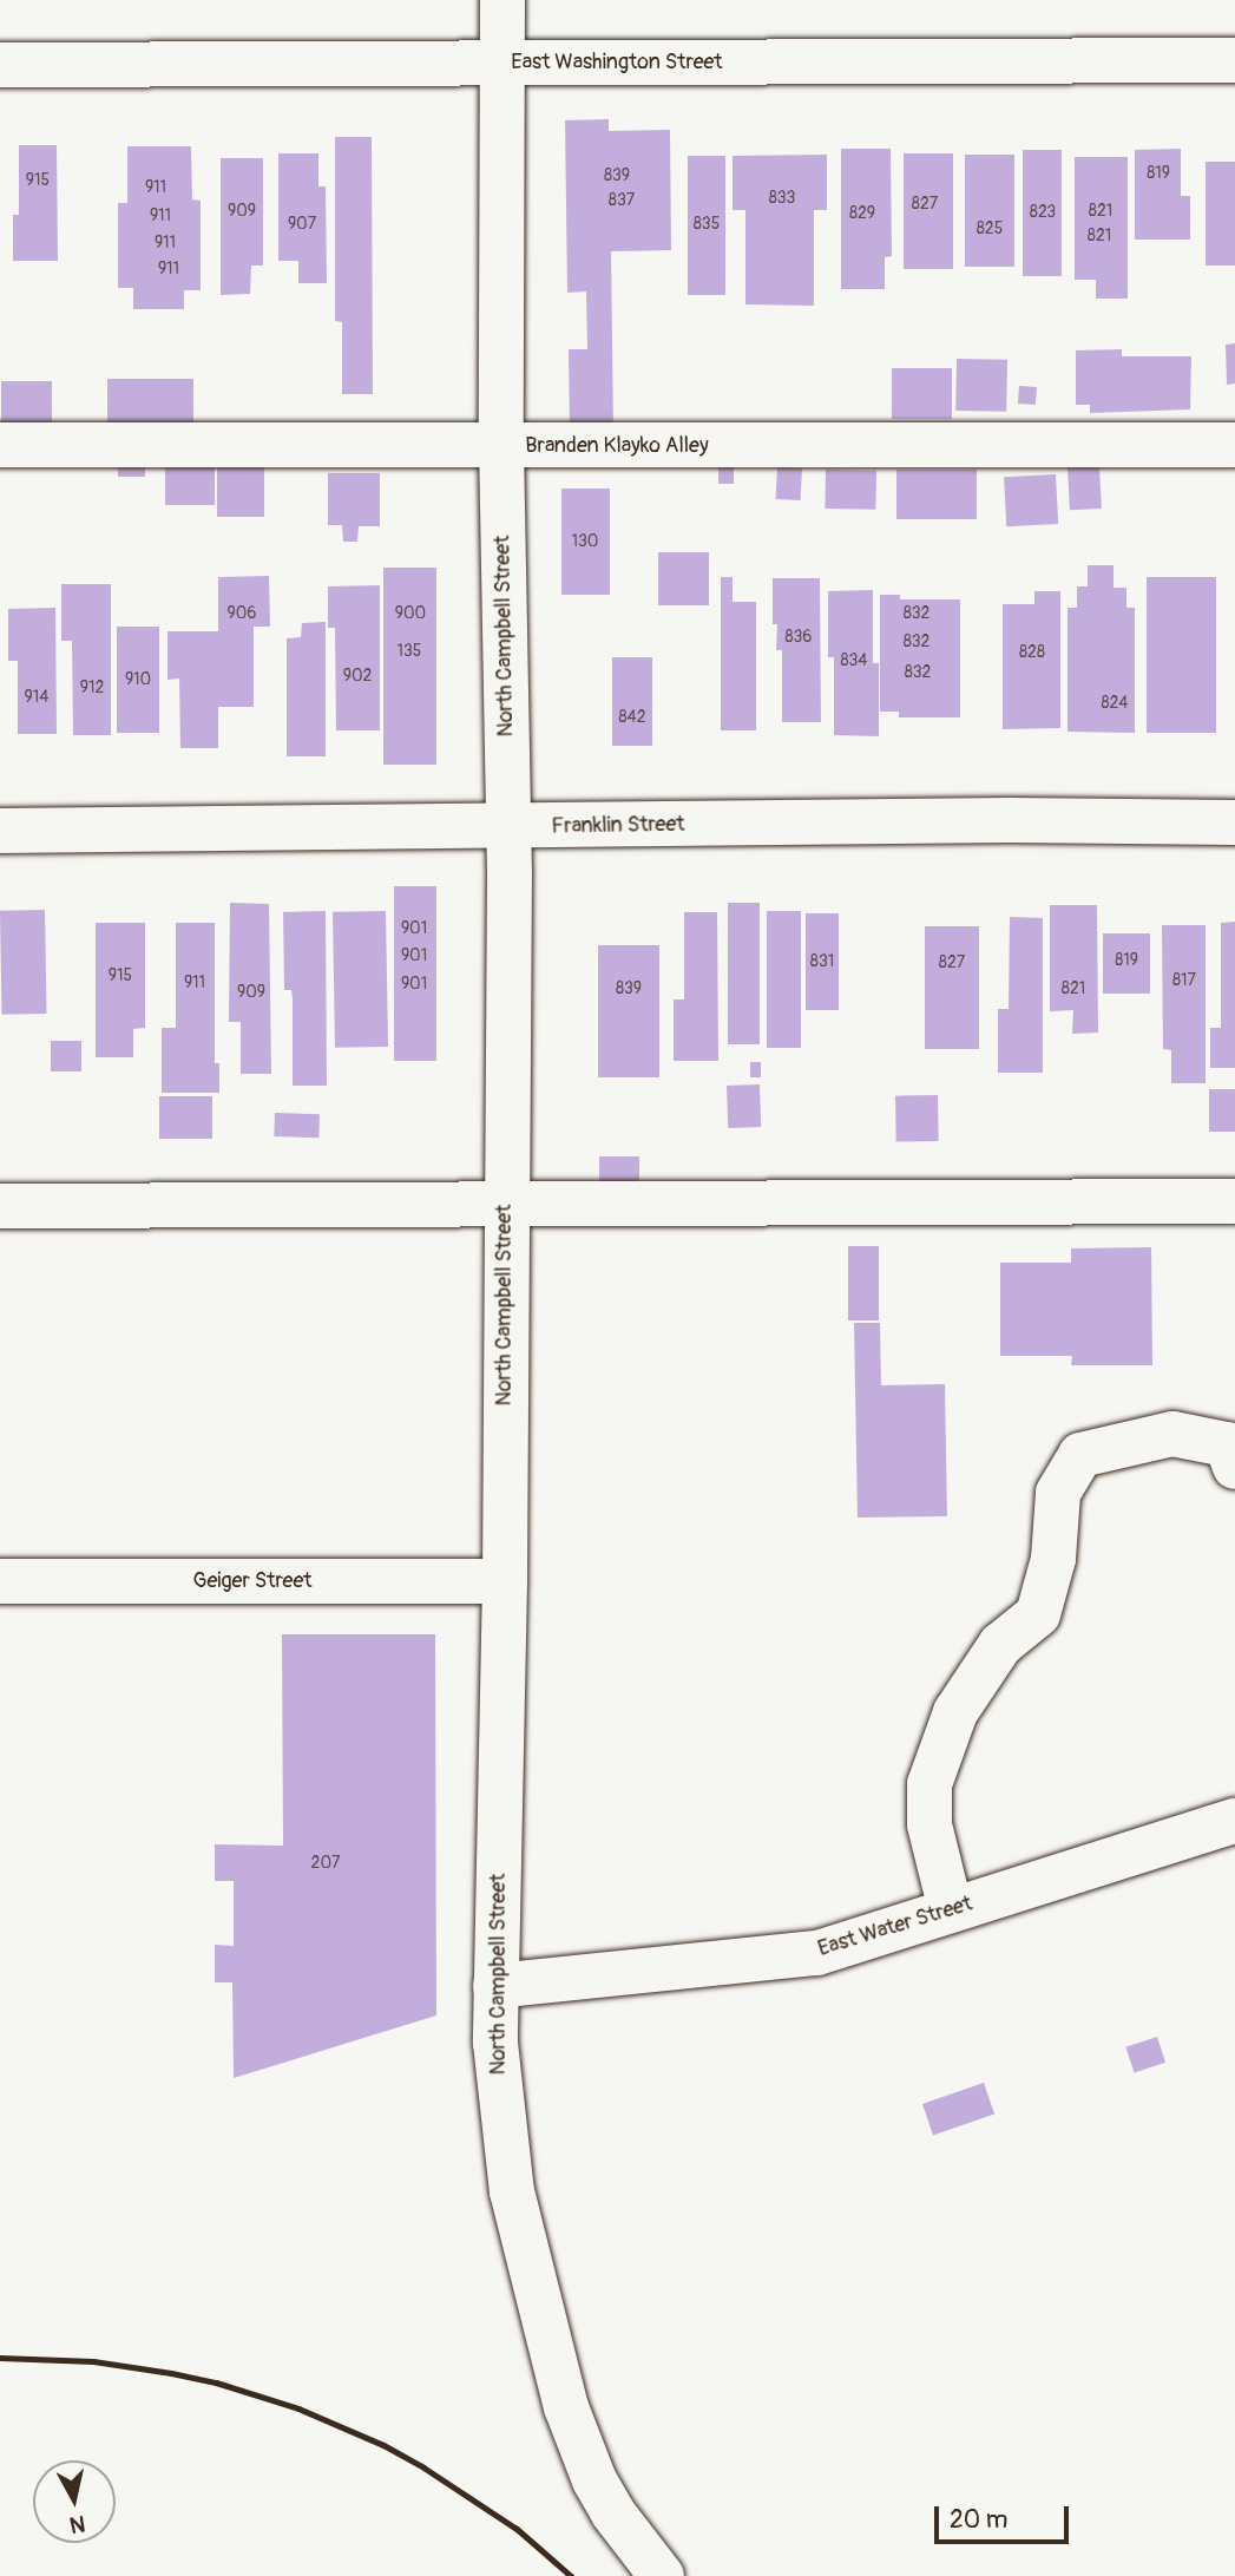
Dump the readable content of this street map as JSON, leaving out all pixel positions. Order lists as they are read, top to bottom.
{
  "streets": {
    "street": [
      "East Washington Street",
      "Branden Klayko Alley",
      "North Campbell Street",
      "Franklin Street",
      "Geiger Street",
      "East Water Street"
    ]
  },
  "crossings": [
    ["East Washington Street", "North Campbell Street"],
    ["Branden Klayko Alley", "North Campbell Street"],
    ["North Campbell Street", "Franklin Street"],
    ["North Campbell Street", "Geiger Street"],
    ["North Campbell Street", "East Water Street"]
  ],
  "house_numbers": [
    "819",
    "839",
    "915",
    "911",
    "833",
    "837",
    "827",
    "909",
    "821",
    "823",
    "829",
    "911",
    "907",
    "835",
    "825",
    "821",
    "911",
    "911",
    "130",
    "906",
    "900",
    "832",
    "836",
    "832",
    "135",
    "828",
    "834",
    "832",
    "902",
    "910",
    "912",
    "914",
    "824",
    "842",
    "901",
    "901",
    "819",
    "831",
    "827",
    "915",
    "817",
    "911",
    "901",
    "839",
    "821",
    "909",
    "207"
  ],
  "scale_bar": "20 m",
  "north": "bottom"
}
